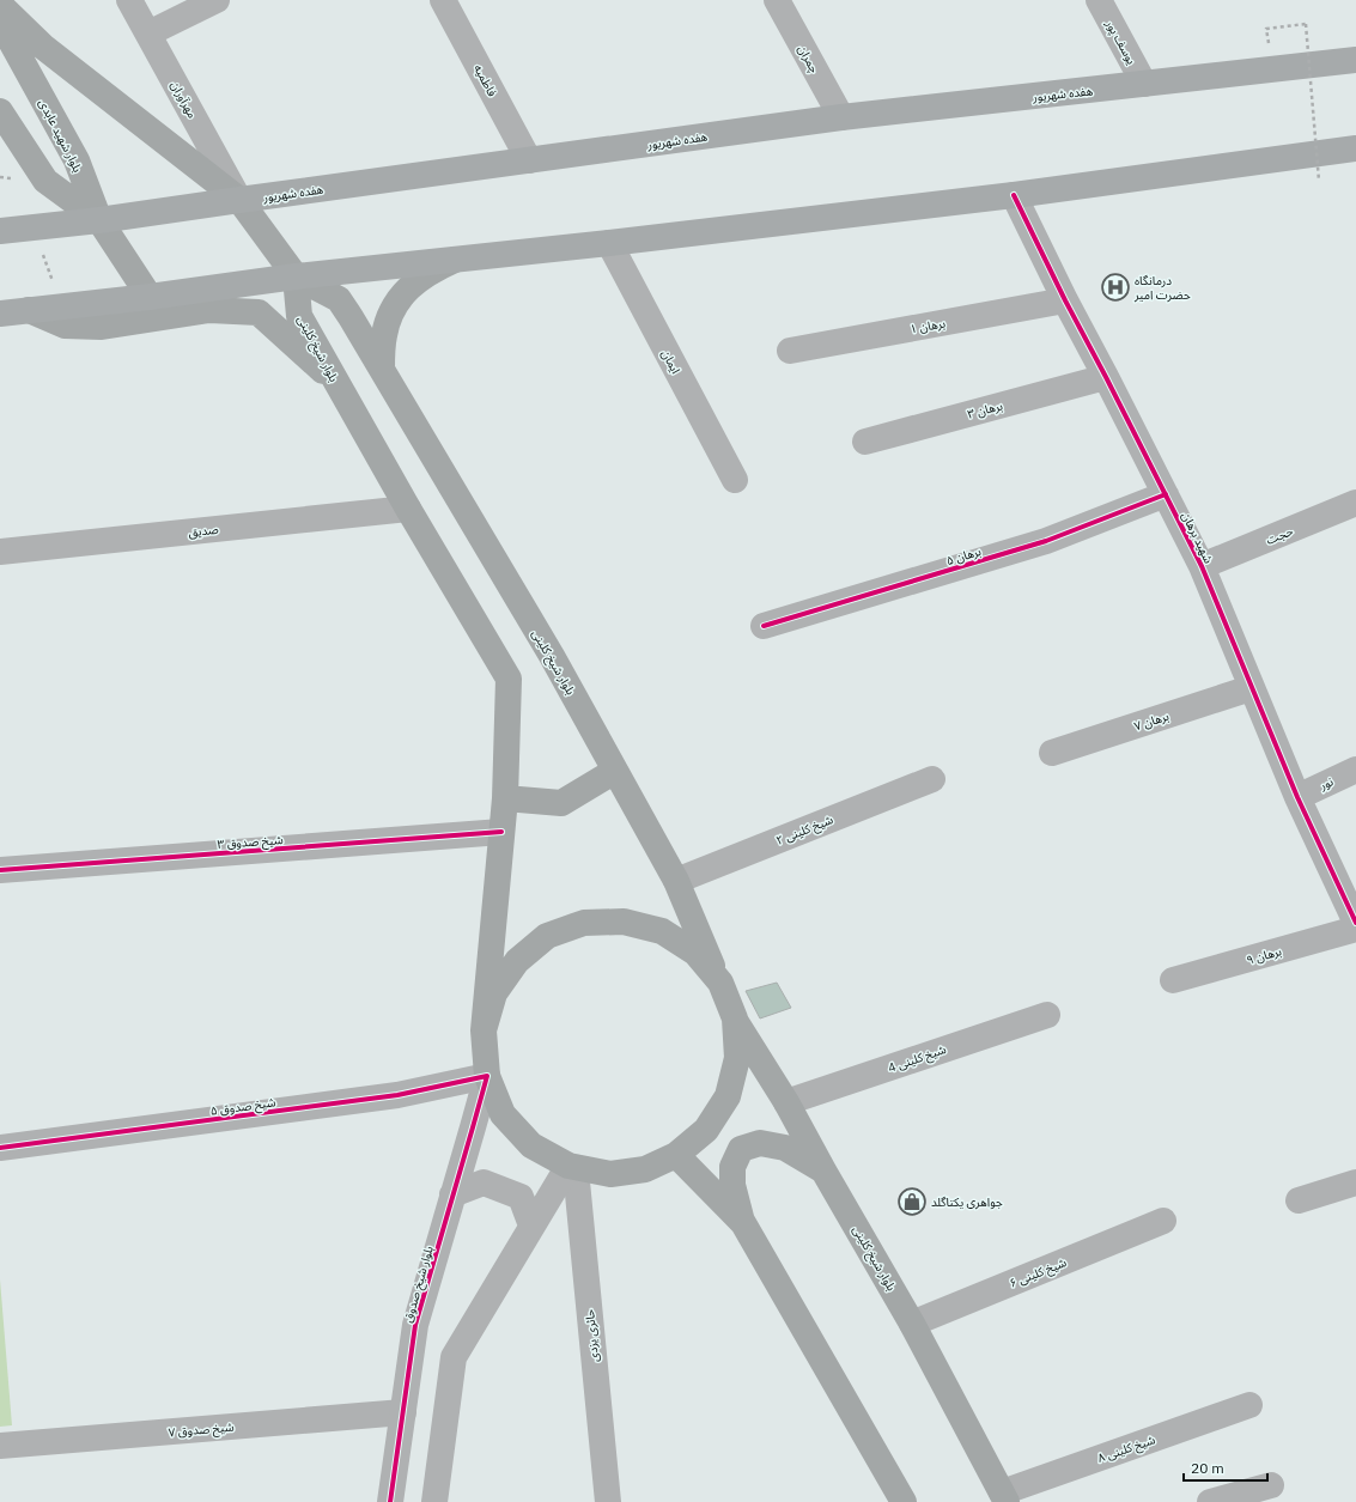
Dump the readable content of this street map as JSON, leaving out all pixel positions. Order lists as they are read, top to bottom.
{
  "streets": {
    "main road": ["هفده شهریور", "بلوار شهید عابدی", "بلوار شیخ کلینی"],
    "street": [
      "یوسف پور",
      "چمران",
      "فاطمیه",
      "مهرآوران",
      "برهان ۱",
      "ایمان",
      "برهان ۳",
      "صدیق",
      "حجت",
      "شهید برهان",
      "برهان ۵",
      "برهان ۷",
      "نور",
      "شیخ کلینی ۲",
      "شیخ صدوق ۳",
      "برهان ۹",
      "شیخ کلینی 4",
      "شیخ صدوق ۵",
      "شیخ کلینی ۶",
      "بلوار شیخ صدوق",
      "حائری یزدی",
      "شیخ صدوق ۷",
      "شیخ کلینی ۸"
    ]
  },
  "crossings": [
    ["یوسف پور", "هفده شهریور"],
    ["چمران", "هفده شهریور"],
    ["فاطمیه", "هفده شهریور"],
    ["هفده شهریور", "مهرآوران"],
    ["هفده شهریور", "بلوار شهید عابدی"],
    ["برهان ۱", "شهید برهان"],
    ["بلوار شیخ کلینی", "صدیق"],
    ["بلوار شیخ کلینی", "شیخ کلینی ۲"],
    ["بلوار شیخ کلینی", "شیخ صدوق ۳"],
    ["بلوار شیخ کلینی", "شیخ کلینی 4"],
    ["بلوار شیخ کلینی", "شیخ کلینی ۶"],
    ["بلوار شیخ کلینی", "شیخ کلینی ۸"],
    ["برهان ۳", "شهید برهان"],
    ["حجت", "شهید برهان"],
    ["شهید برهان", "برهان ۵"],
    ["شهید برهان", "برهان ۷"],
    ["شهید برهان", "نور"],
    ["شیخ صدوق ۵", "بلوار شیخ صدوق"],
    ["بلوار شیخ صدوق", "شیخ صدوق ۷"]
  ],
  "places": {
    "hospital": ["درمانگاه حضرت امیر"],
    "shop": ["جواهری یکتاگلد"]
  },
  "scale_bar": "20 m"
}
